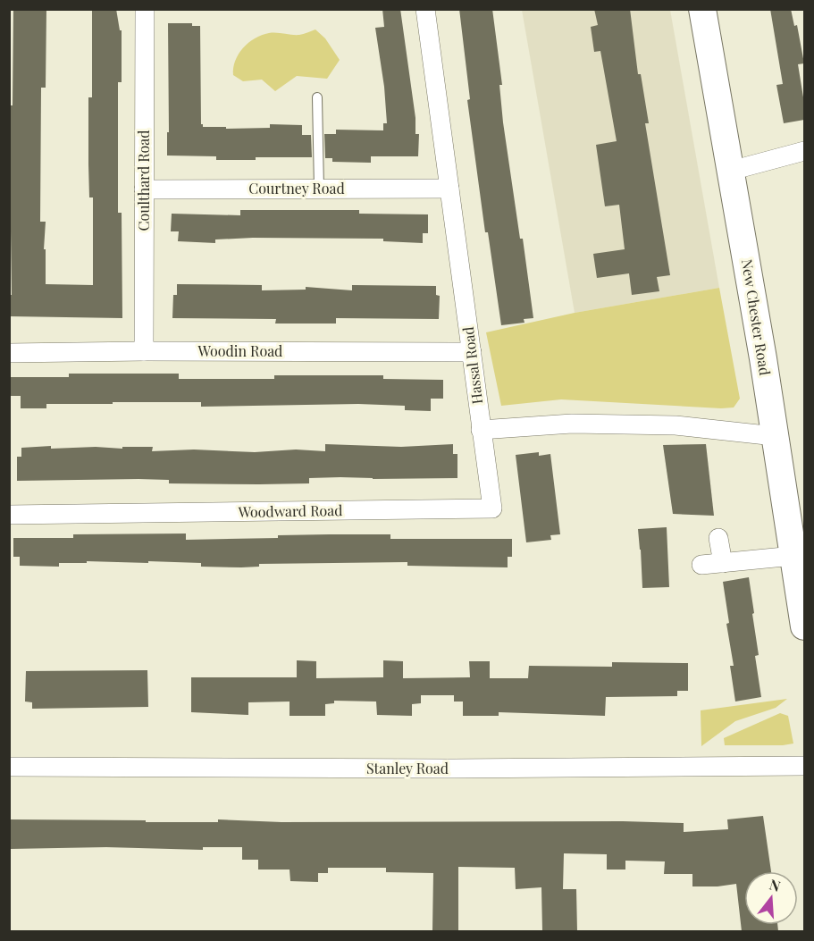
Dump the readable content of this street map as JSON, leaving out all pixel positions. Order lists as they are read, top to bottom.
{
  "streets": {
    "main road": ["New Chester Road"],
    "street": [
      "Coulthard Road",
      "Courtney Road",
      "Woodin Road",
      "Hassal Road",
      "Woodward Road",
      "Stanley Road"
    ]
  },
  "crossings": [
    ["Coulthard Road", "Courtney Road"],
    ["Coulthard Road", "Woodin Road"],
    ["Courtney Road", "Hassal Road"],
    ["Woodin Road", "Hassal Road"],
    ["Hassal Road", "Woodward Road"]
  ],
  "north": "top"
}
